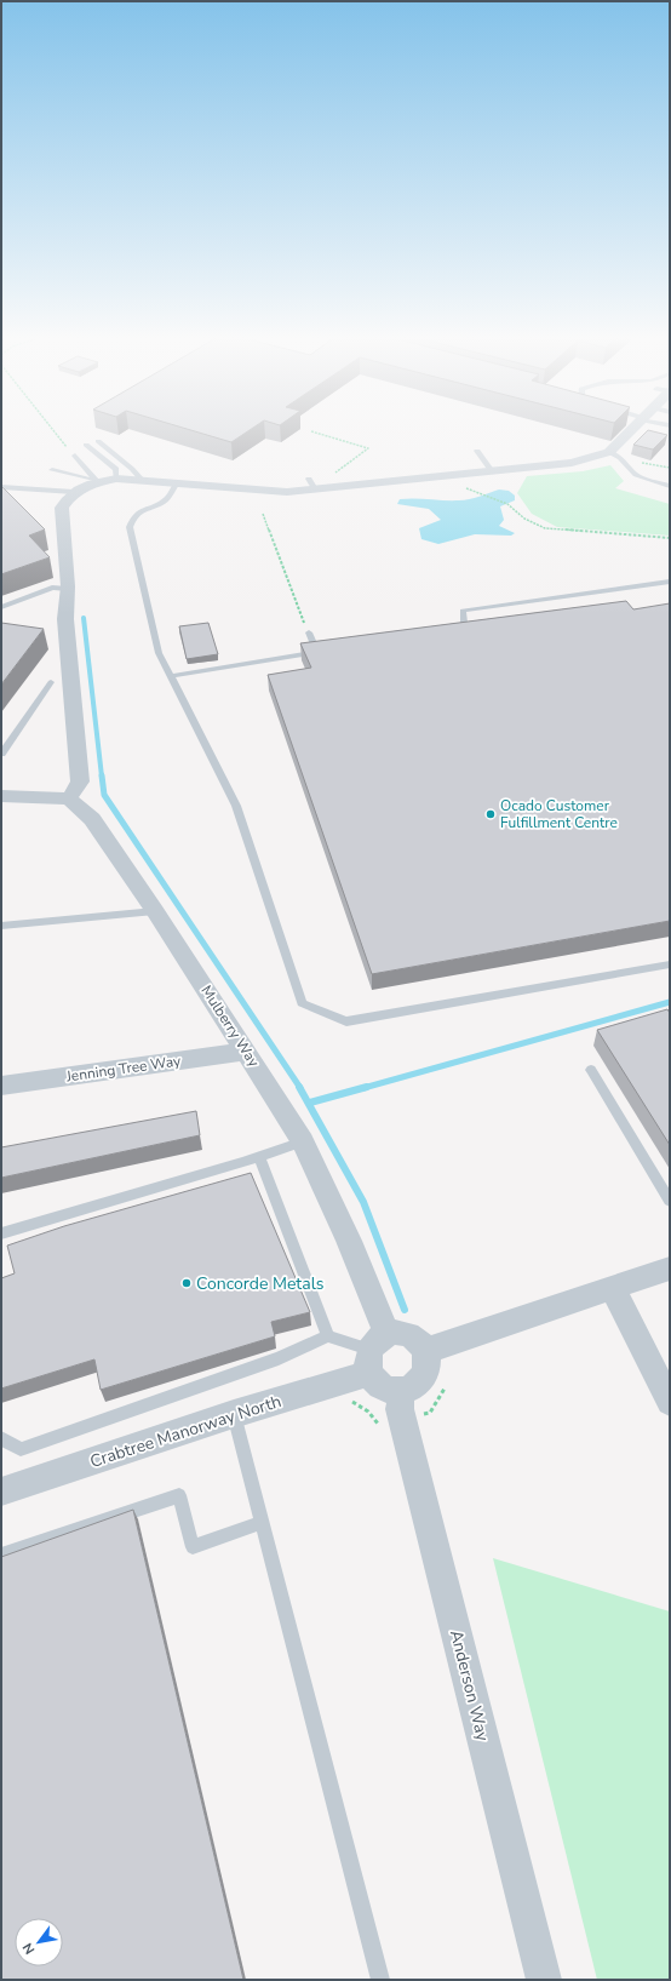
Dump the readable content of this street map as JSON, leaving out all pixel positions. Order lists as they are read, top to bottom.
{
  "streets": {
    "street": [
      "Mulberry Way",
      "Jenning Tree Way",
      "Crabtree Manorway North",
      "Anderson Way"
    ]
  },
  "crossings": [
    ["Mulberry Way", "Jenning Tree Way"],
    ["Mulberry Way", "Crabtree Manorway North"],
    ["Mulberry Way", "Anderson Way"],
    ["Crabtree Manorway North", "Anderson Way"]
  ],
  "places": ["Ocado Customer Fulfillment Centre", "Concorde Metals"],
  "north": "bottom left"
}
